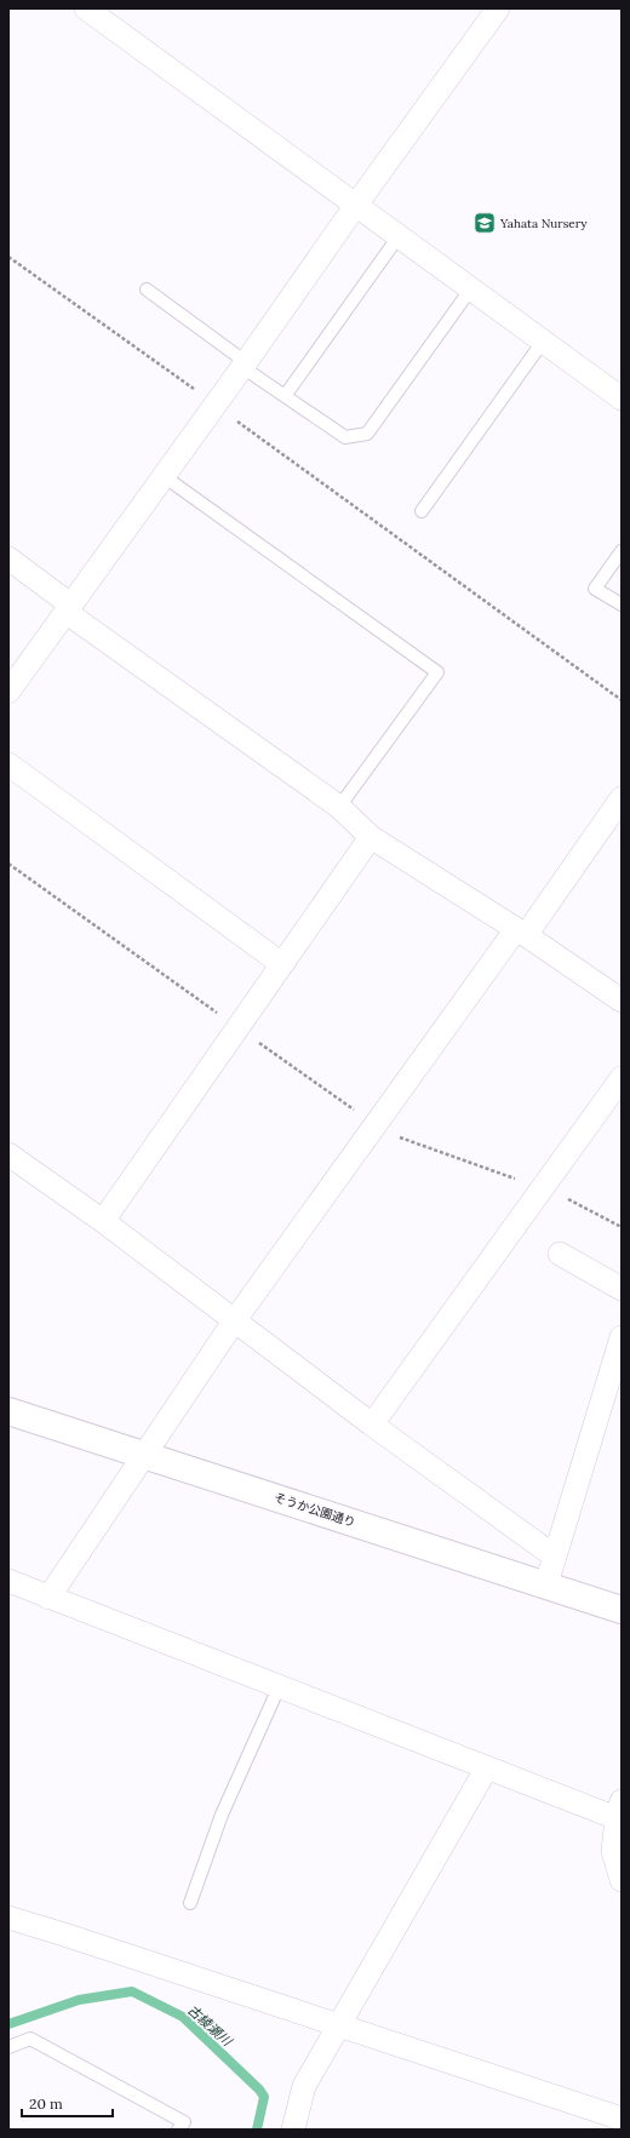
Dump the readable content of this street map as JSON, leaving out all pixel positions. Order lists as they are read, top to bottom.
{
  "streets": {
    "street": ["そうか公園通り"]
  },
  "water": ["古綾瀬川"],
  "places": {
    "school or university": ["Yahata Nursery"]
  },
  "scale_bar": "20 m"
}
